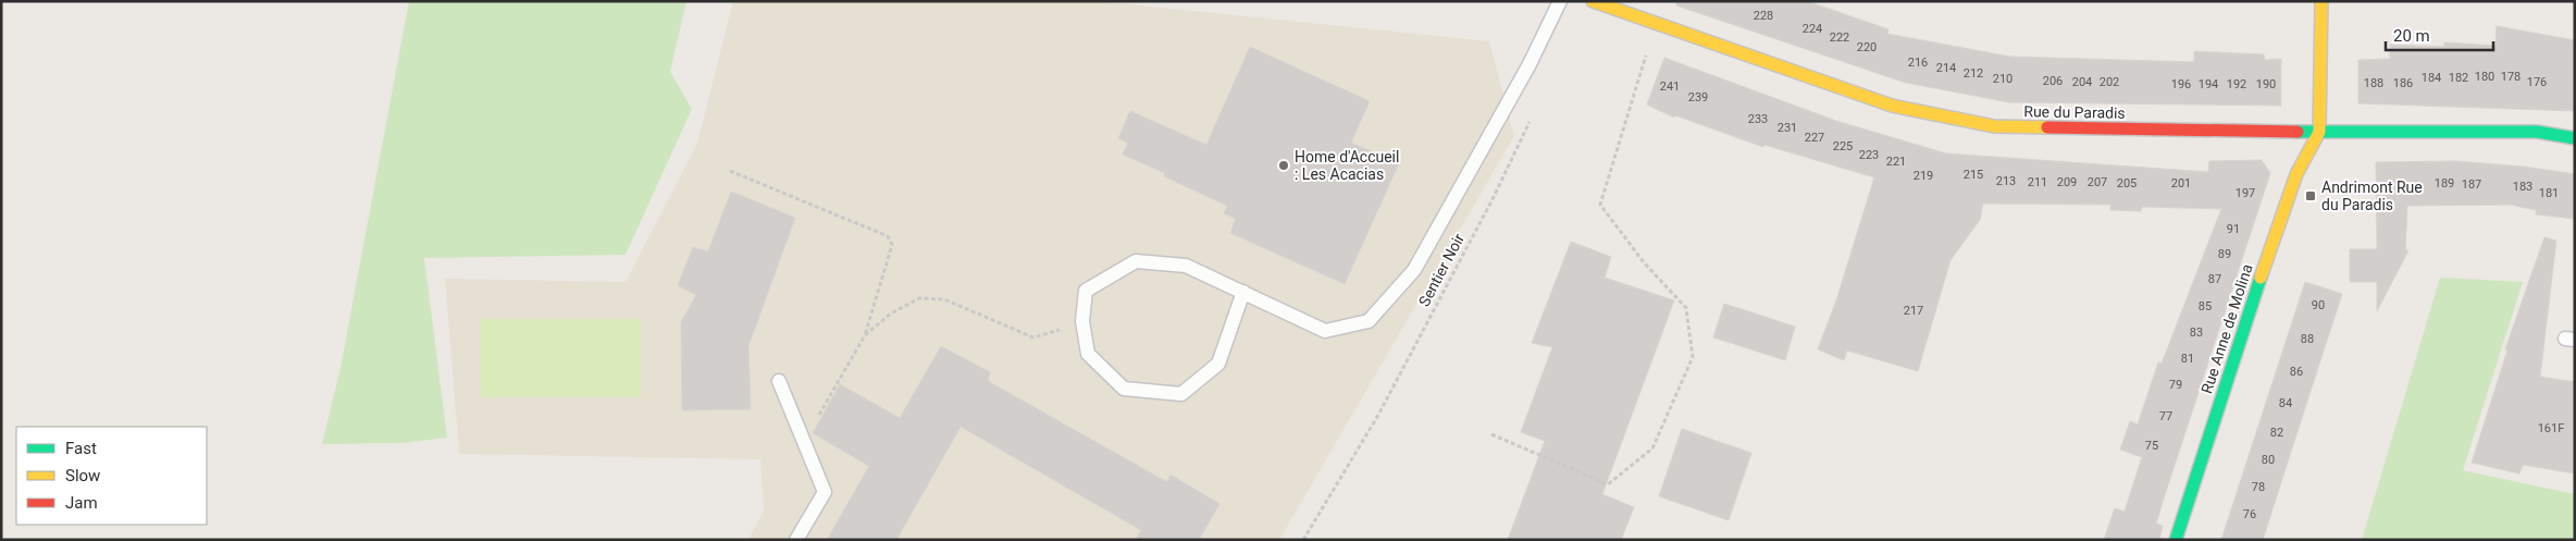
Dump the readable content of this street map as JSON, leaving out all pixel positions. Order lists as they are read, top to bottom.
{
  "streets": {
    "street": ["Rue du Paradis", "Rue Anne de Molina"],
    "path": ["Sentier Noir"]
  },
  "crossings": [
    ["Rue du Paradis", "Rue Anne de Molina"]
  ],
  "places": {
    "other": ["Home d'Accueil : Les Acacias"],
    "transit": ["Andrimont Rue du Paradis"]
  },
  "house_numbers": [
    "228",
    "224",
    "222",
    "220",
    "216",
    "214",
    "212",
    "180",
    "178",
    "184",
    "182",
    "210",
    "206",
    "204",
    "202",
    "176",
    "188",
    "186",
    "196",
    "194",
    "192",
    "190",
    "241",
    "239",
    "233",
    "231",
    "227",
    "225",
    "223",
    "221",
    "215",
    "219",
    "213",
    "211",
    "209",
    "207",
    "205",
    "201",
    "189",
    "187",
    "183",
    "197",
    "181",
    "91",
    "89",
    "87",
    "90",
    "85",
    "217",
    "83",
    "88",
    "81",
    "86",
    "79",
    "84",
    "77",
    "161F",
    "82",
    "75",
    "80",
    "78",
    "76"
  ],
  "legend": ["Fast", "Slow", "Jam"],
  "scale_bar": "20 m"
}
